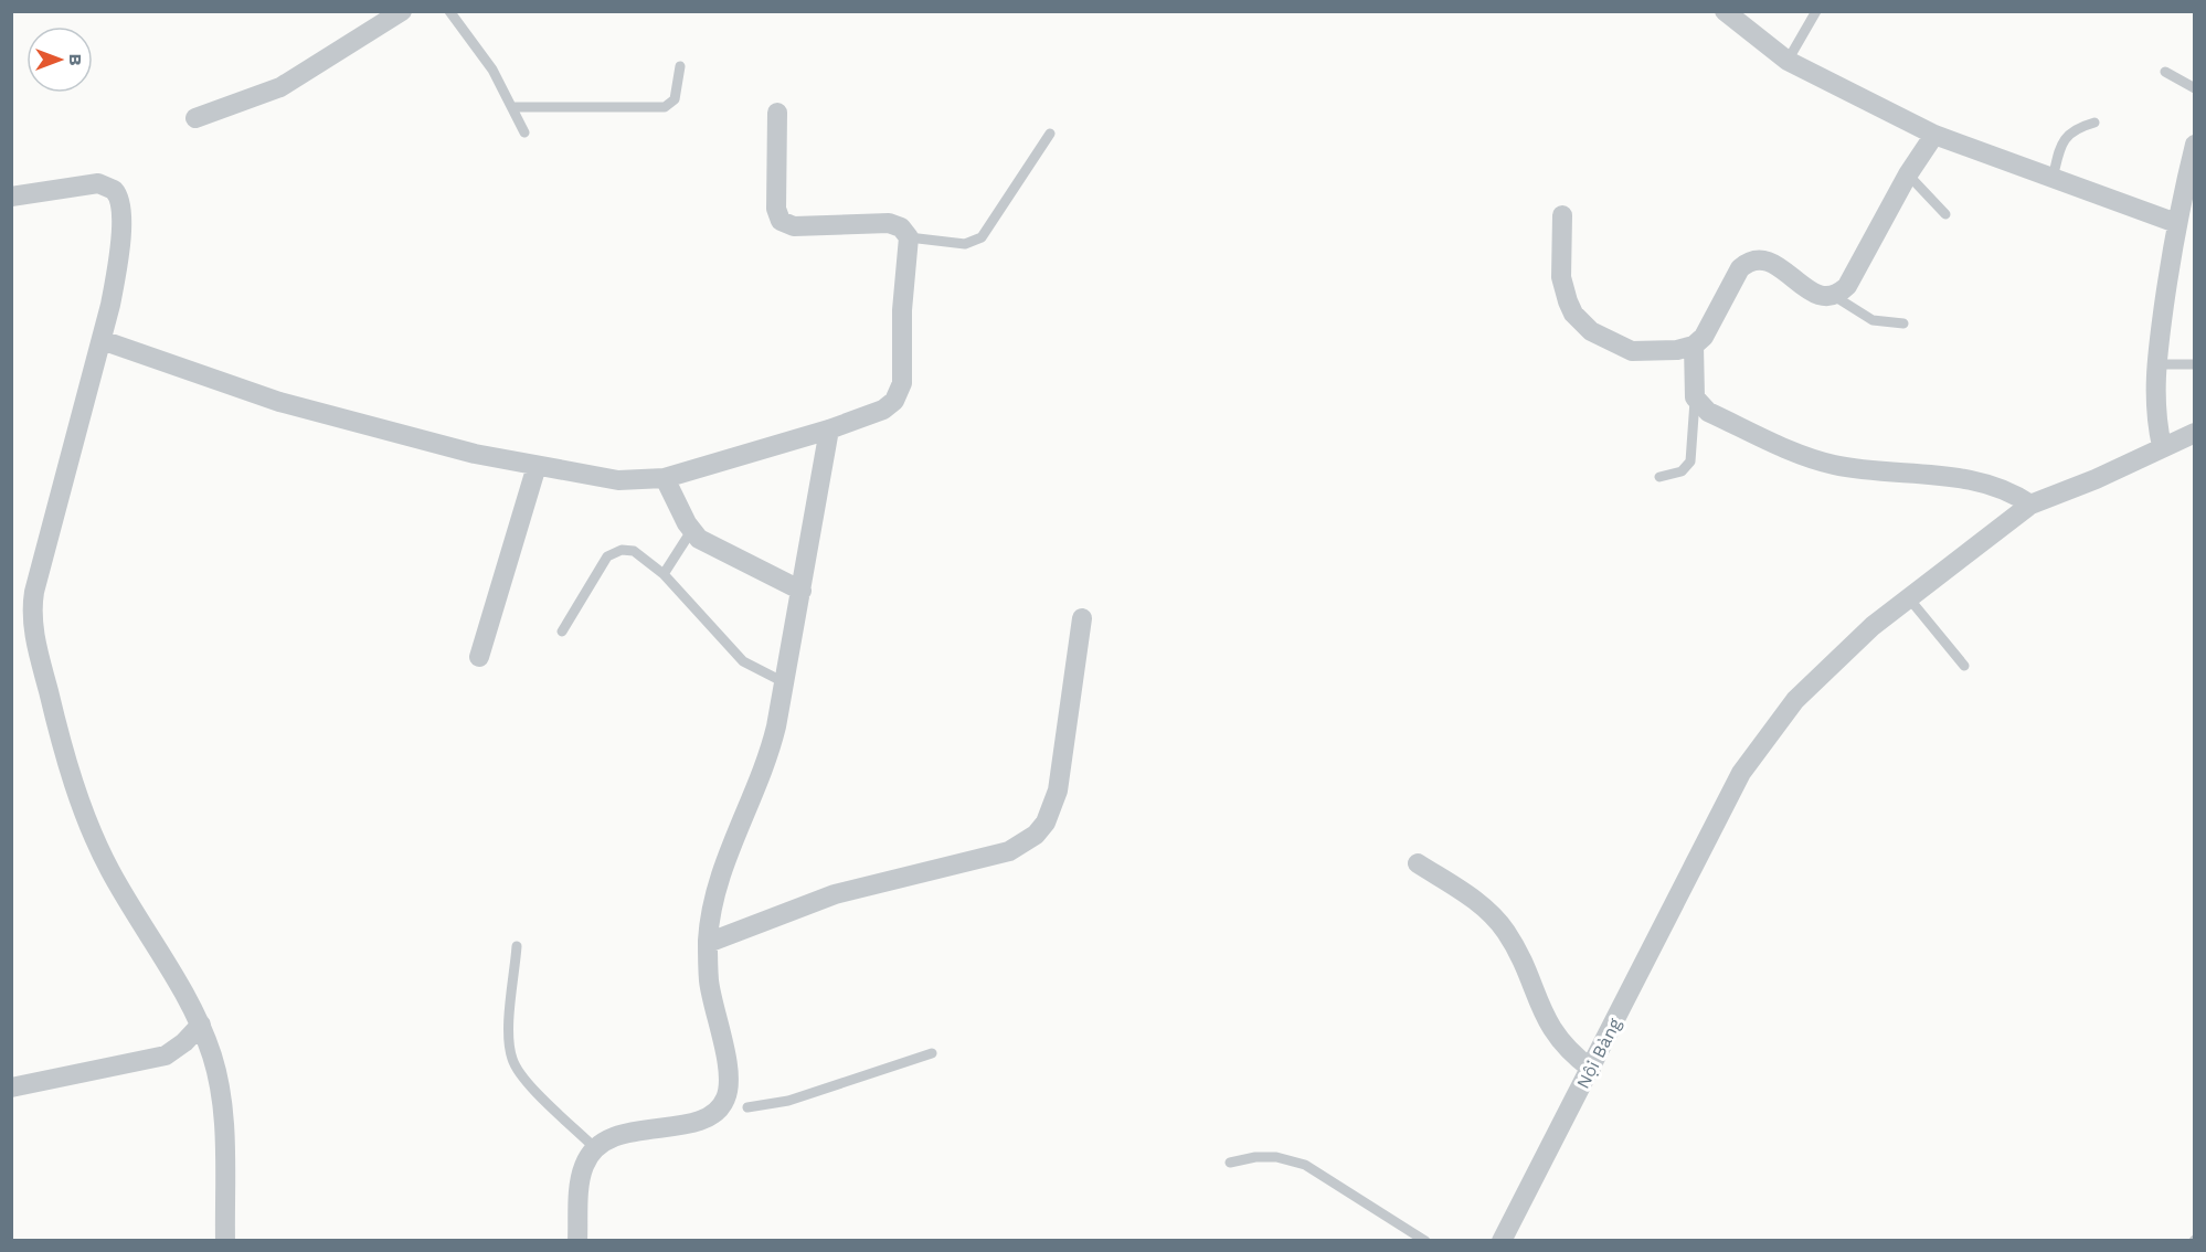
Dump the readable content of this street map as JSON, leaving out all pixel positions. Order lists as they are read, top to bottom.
{
  "streets": {
    "street": ["Nội Bàng"]
  },
  "north": "right"
}
